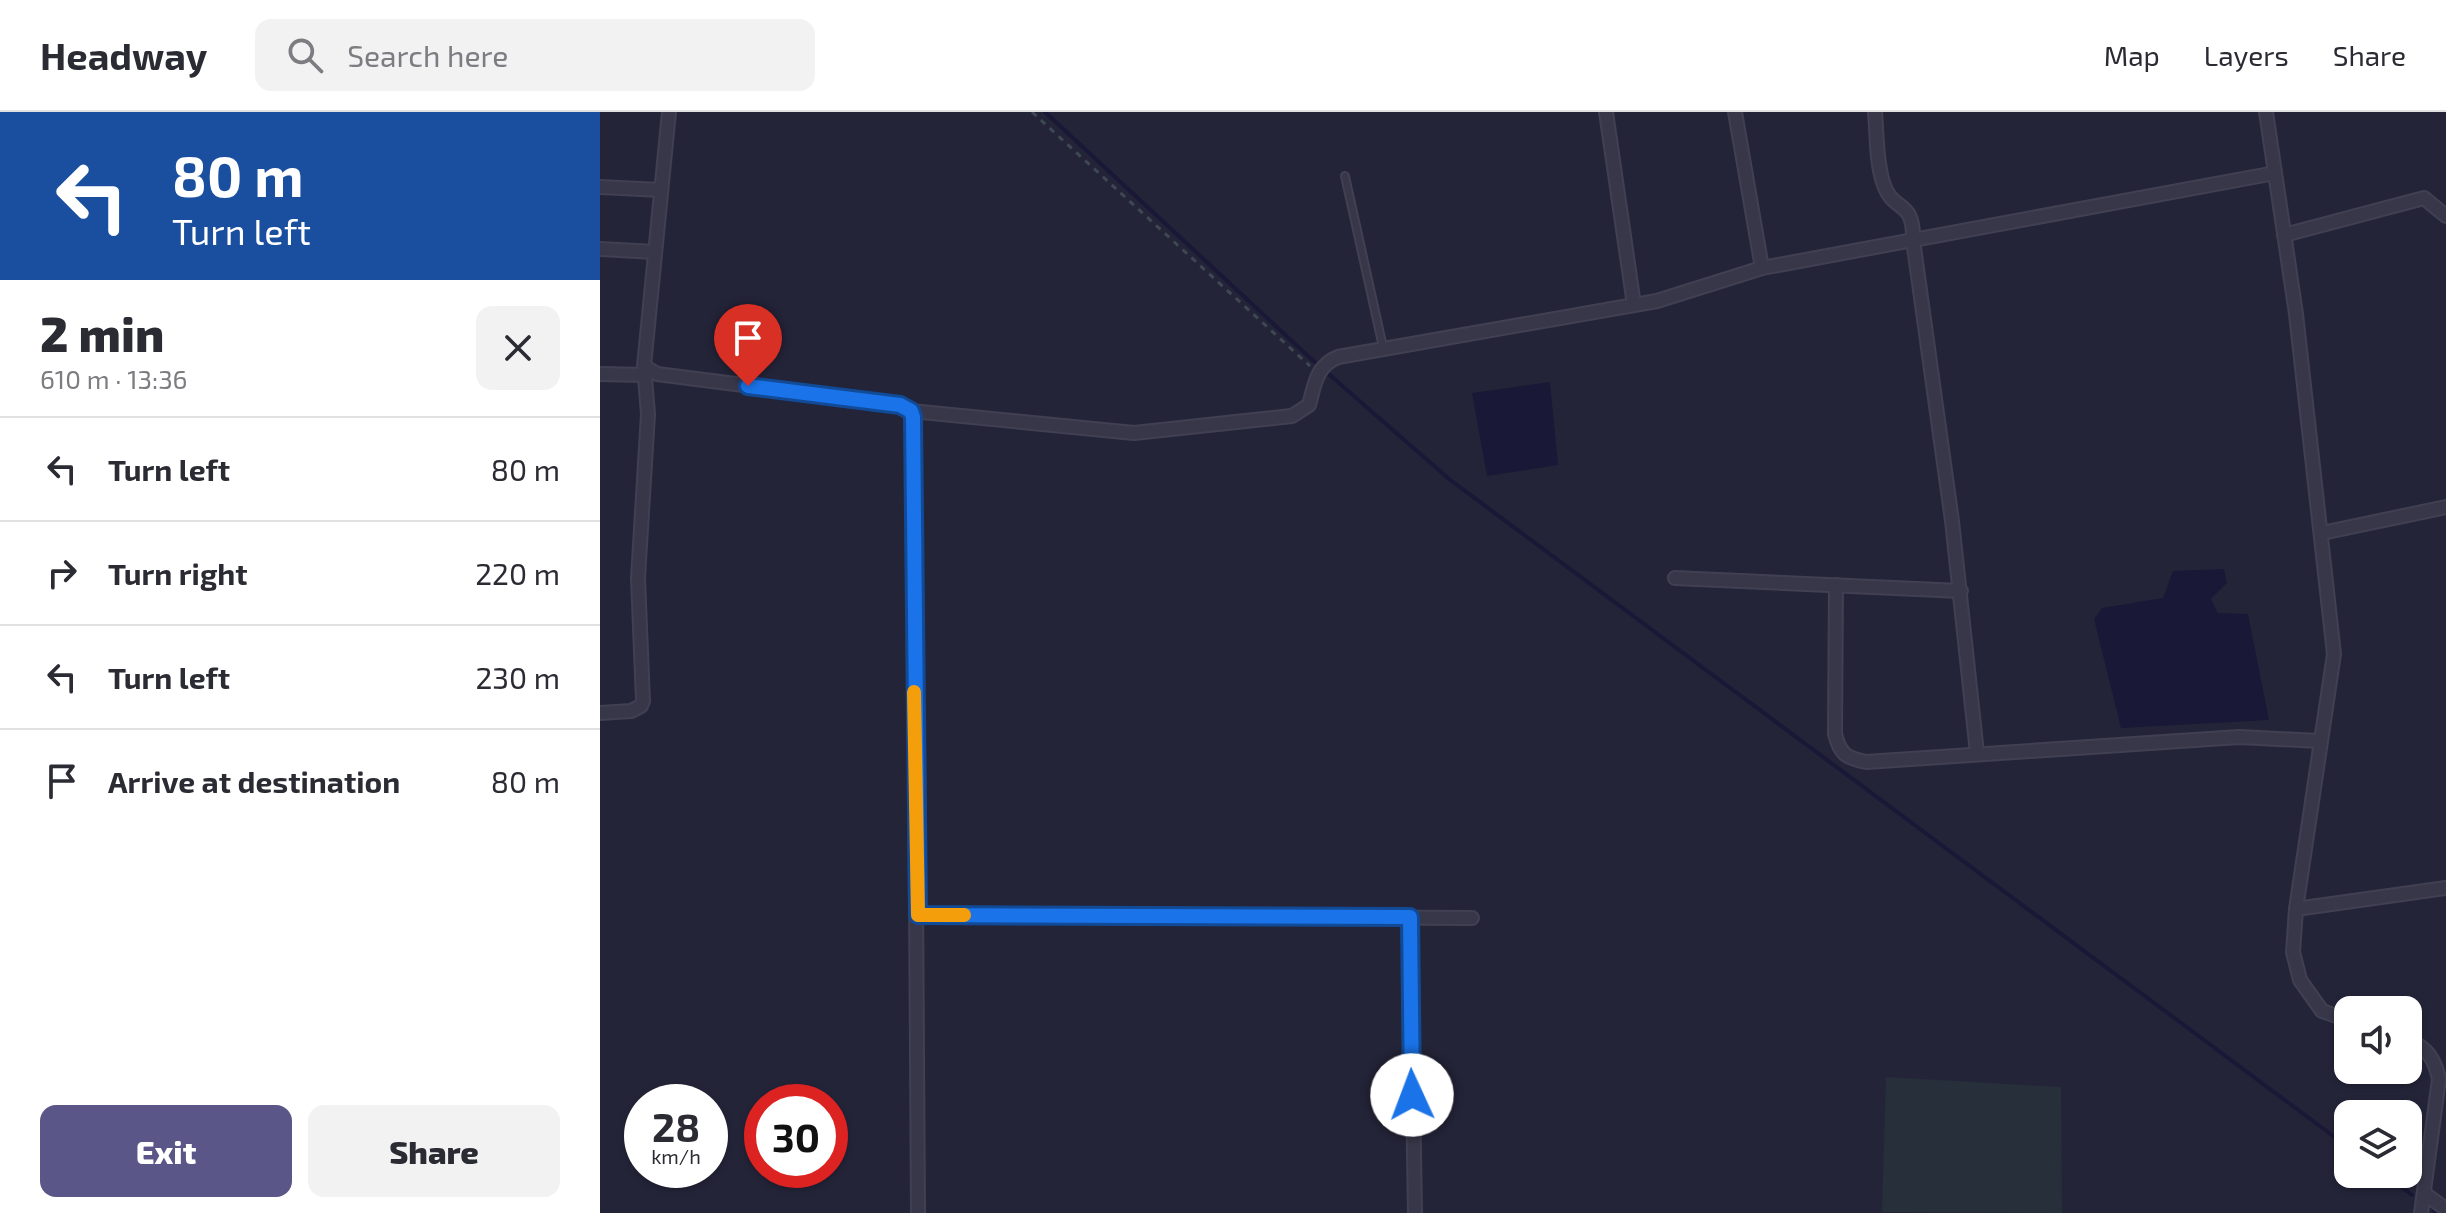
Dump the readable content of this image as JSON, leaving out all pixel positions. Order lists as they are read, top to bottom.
{
  "page": {
    "header": "Headway",
    "search": "Search here",
    "nav": ["Map", "Layers", "Share"],
    "turn": ["80 m", "Turn left"],
    "heading": ["2 min", "610 m · 13:36"],
    "list": [
      {
        "name": "Turn left",
        "value": "80 m"
      },
      {
        "name": "Turn right",
        "value": "220 m"
      },
      {
        "name": "Turn left",
        "value": "230 m"
      },
      {
        "name": "Arrive at destination",
        "value": "80 m"
      }
    ],
    "speed": "28 km/h",
    "limit": "30",
    "buttons": ["Exit", "Share"]
  }
}
